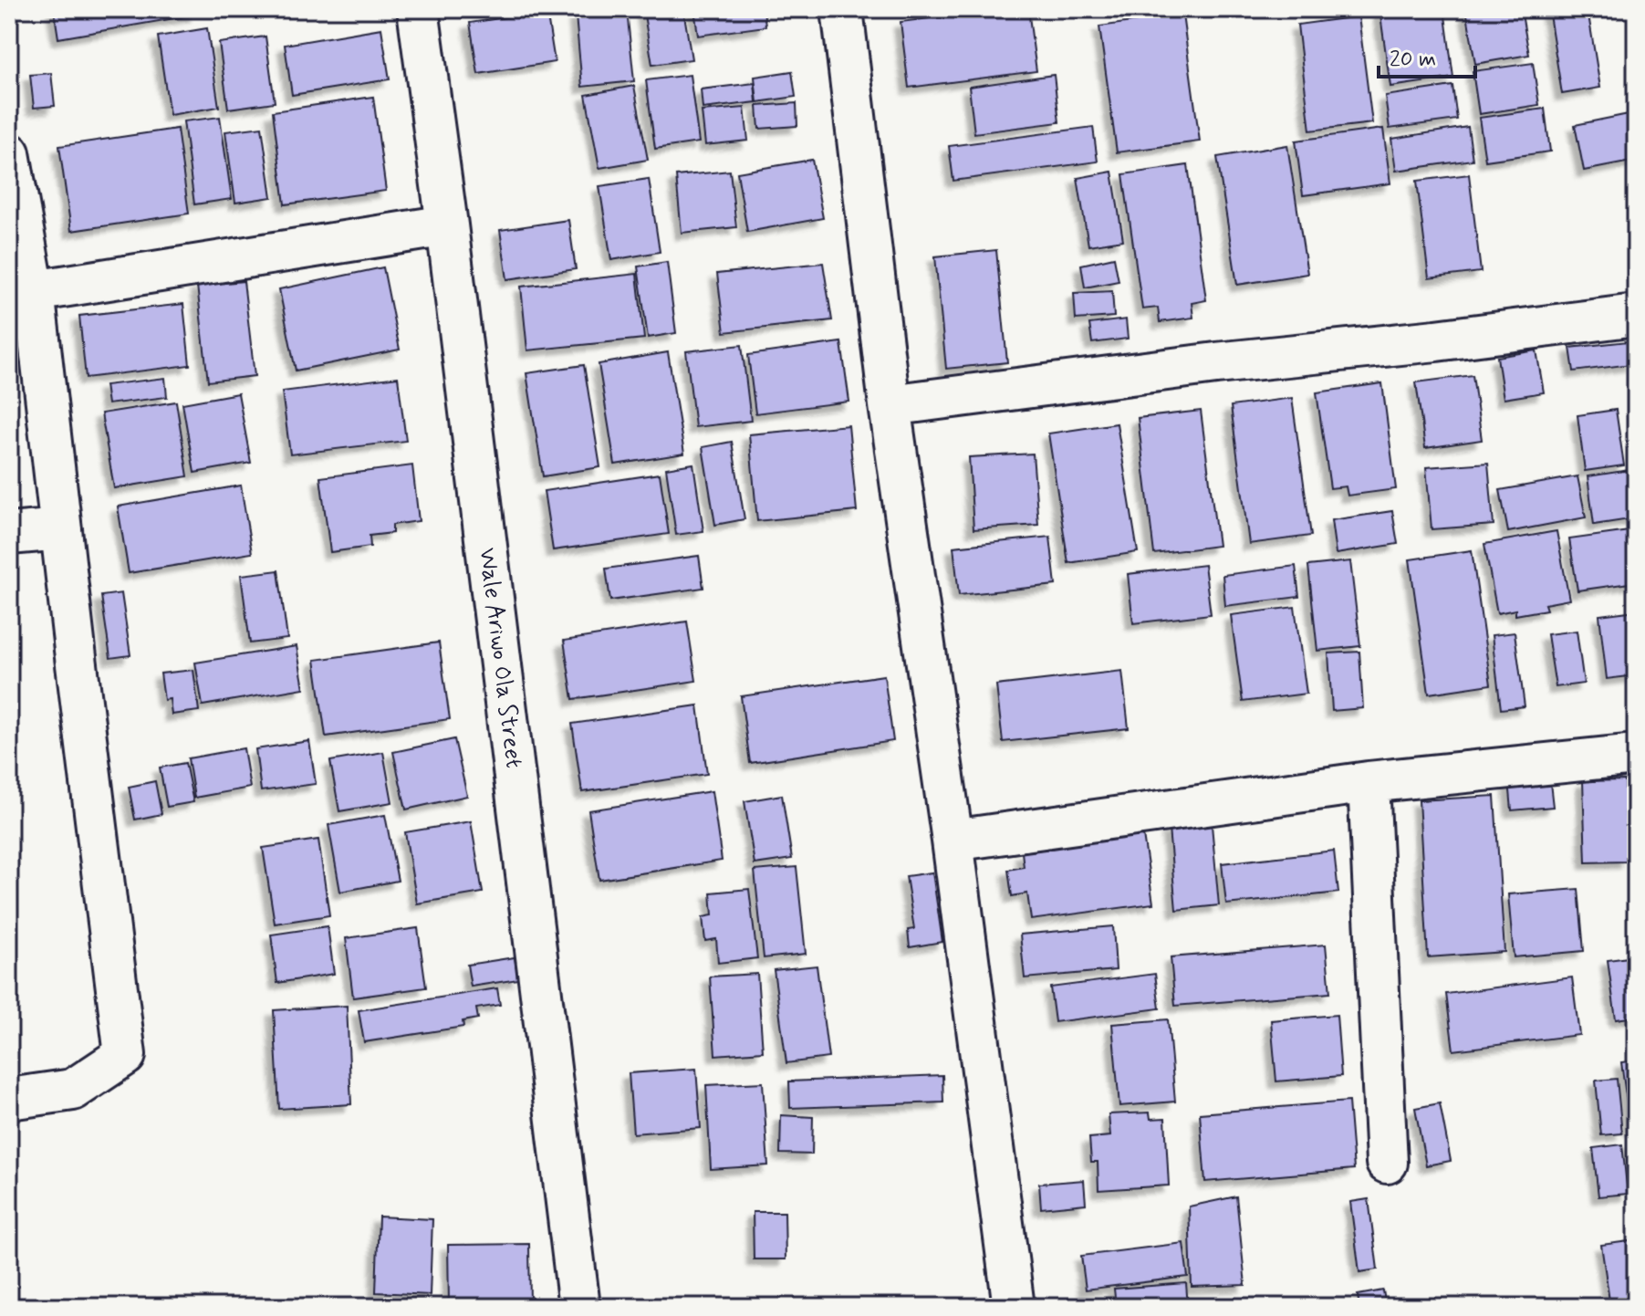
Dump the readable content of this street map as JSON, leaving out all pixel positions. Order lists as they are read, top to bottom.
{
  "streets": {
    "street": ["Wale Ariwo Ola Street"]
  },
  "scale_bar": "20 m"
}
